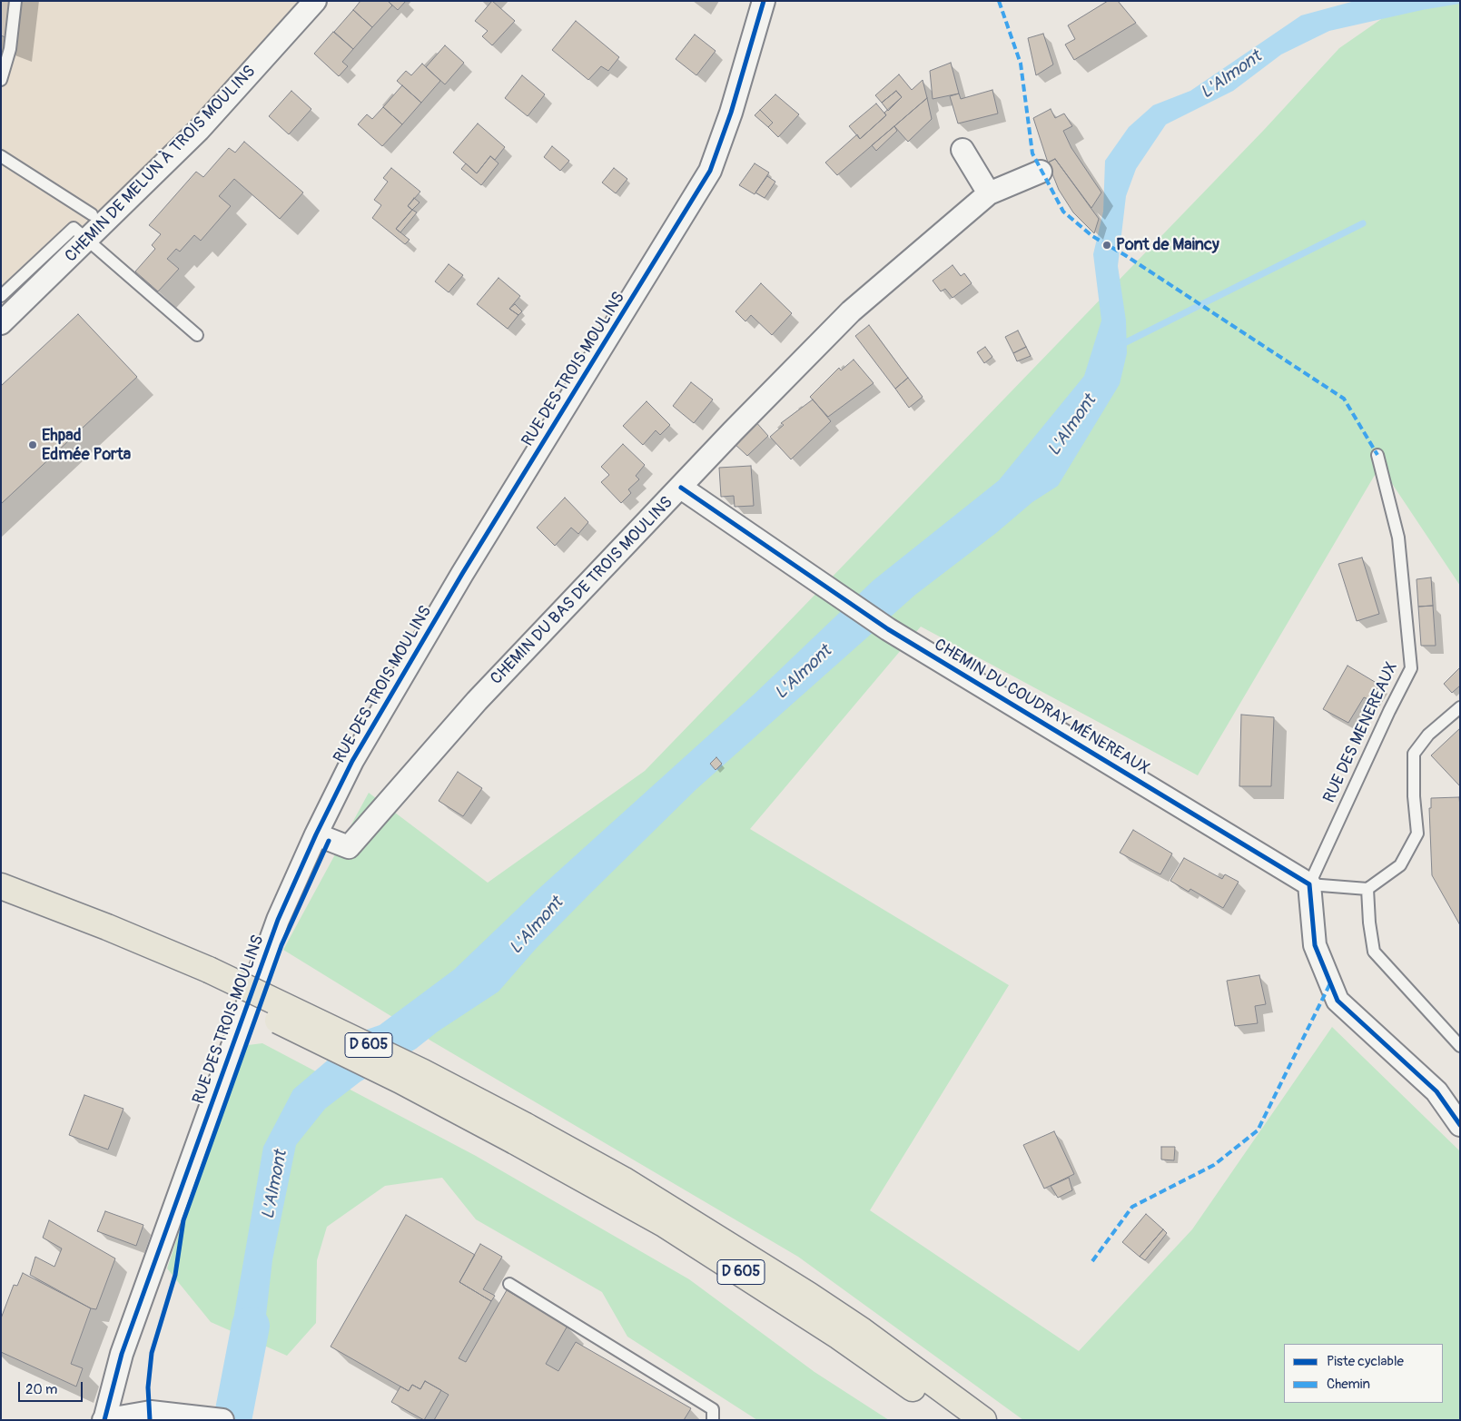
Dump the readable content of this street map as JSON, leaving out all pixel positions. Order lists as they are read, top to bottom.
{
  "streets": {
    "main road": ["D 605"],
    "street": [
      "CHEMIN DE MELUN À TROIS MOULINS",
      "RUE DES TROIS MOULINS",
      "CHEMIN DU BAS DE TROIS MOULINS",
      "CHEMIN DU COUDRAY MÉNEREAUX"
    ],
    "lane": ["RUE DES MENEREAUX"]
  },
  "crossings": [
    ["RUE DES TROIS MOULINS", "CHEMIN DU BAS DE TROIS MOULINS"],
    ["CHEMIN DU BAS DE TROIS MOULINS", "CHEMIN DU COUDRAY MÉNEREAUX"],
    ["CHEMIN DU COUDRAY MÉNEREAUX", "RUE DES MENEREAUX"]
  ],
  "water": ["L'Almont"],
  "places": ["Pont de Maincy", "Ehpad Edmée Porta"],
  "legend": ["Piste cyclable", "Chemin"],
  "scale_bar": "20 m"
}
